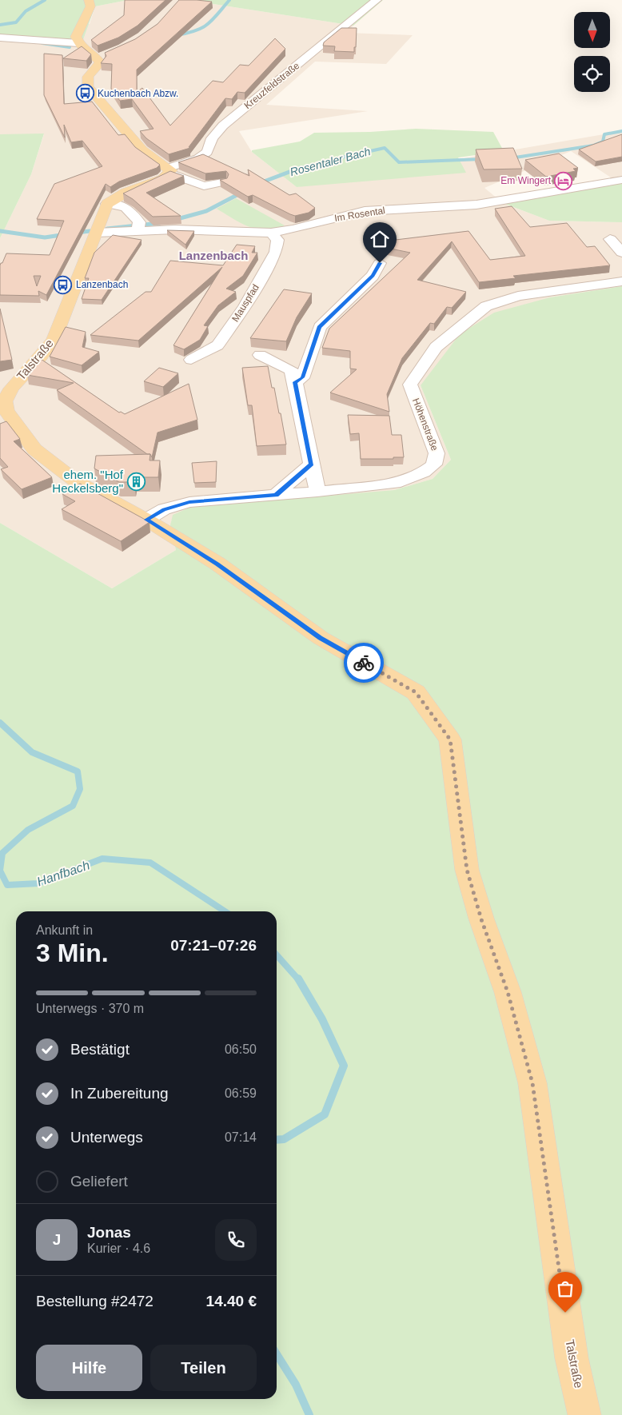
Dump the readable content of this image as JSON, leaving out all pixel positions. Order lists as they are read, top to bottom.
{
  "streets": {
    "main road": ["Talstraße"],
    "street": [
      "Kreuzfeldstraße",
      "Im Rosental",
      "Mauspfad",
      "Höhenstraße"
    ]
  },
  "crossings": [
    ["Im Rosental", "Mauspfad"],
    ["Im Rosental", "Talstraße"],
    ["Talstraße", "Höhenstraße"]
  ],
  "districts": ["Lanzenbach"],
  "water": ["Rosentaler Bach", "Hanfbach"],
  "places": {
    "bus stop": ["Kuchenbach Abzw.", "Lanzenbach"],
    "hotel": ["Em Wingert"],
    "building": ["ehem. \"Hof Heckelsberg\""]
  },
  "north": "bottom",
  "page": {
    "heading": ["3 Min.", "Ankunft in", "07:21–07:26"],
    "panel": [
      "Jonas",
      "Kurier · 4.6",
      "Bestellung #2472",
      "14.40 €"
    ],
    "bar": "Unterwegs · 370 m",
    "list": [
      ["Bestätigt", "06:50"],
      ["In Zubereitung", "06:59"],
      ["Unterwegs", "07:14"],
      "Geliefert"
    ],
    "round": "J",
    "buttons": ["Hilfe", "Teilen"]
  }
}
